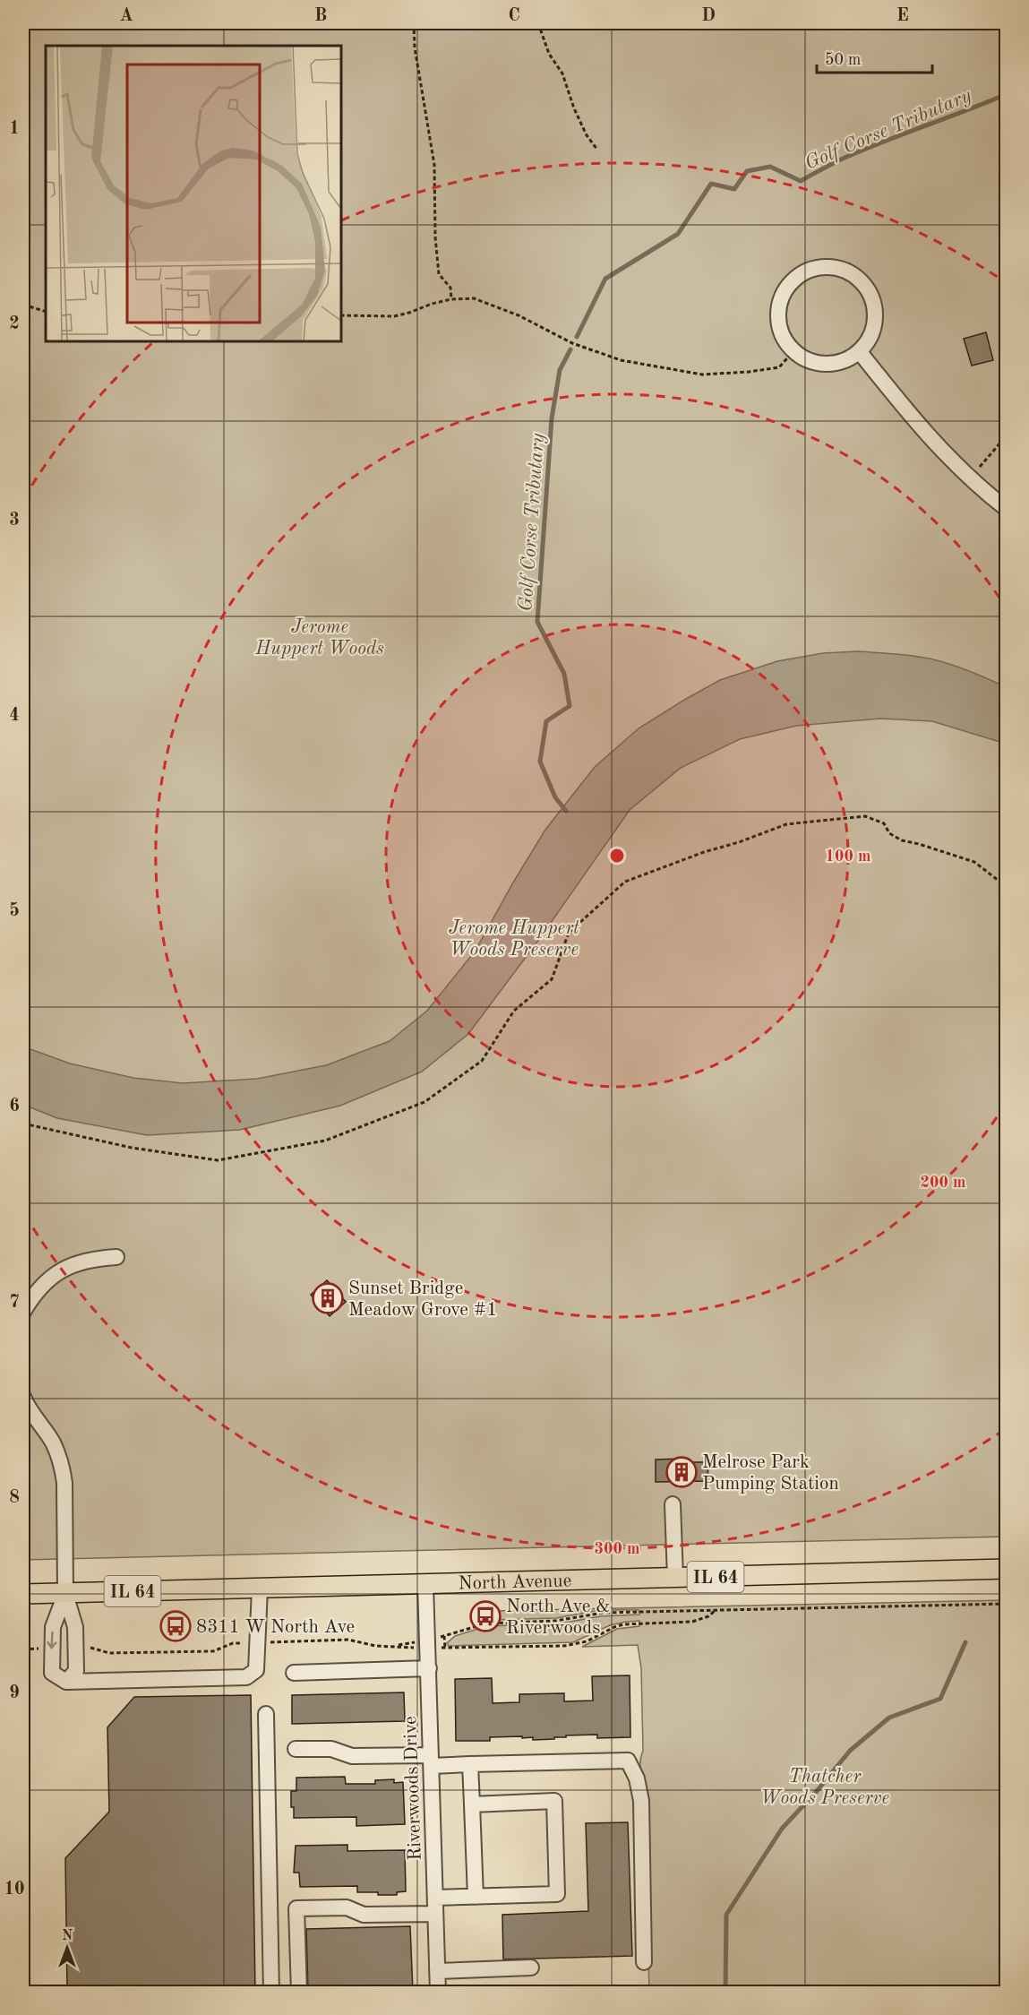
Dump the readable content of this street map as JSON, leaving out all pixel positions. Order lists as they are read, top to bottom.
{
  "streets": {
    "main road": ["IL 64", "North Avenue"],
    "street": ["Riverwoods Drive"]
  },
  "crossings": [
    ["North Avenue", "Riverwoods Drive"]
  ],
  "water": ["Golf Corse Tributary"],
  "parks": ["Jerome Huppert Woods", "Jerome Huppert Woods Preserve", "Thatcher Woods Preserve"],
  "places": {
    "building": ["Sunset Bridge Meadow Grove #1", "Melrose Park Pumping Station"],
    "bus stop": ["North Ave & Riverwoods", "8311 W North Ave"]
  },
  "scale_bar": "50 m",
  "north": "top",
  "grid": {
    "columns": [
      "A",
      "B",
      "C",
      "D",
      "E"
    ],
    "rows": [
      "1",
      "2",
      "3",
      "4",
      "5",
      "6",
      "7",
      "8",
      "9",
      "10"
    ]
  },
  "rings": ["100 m", "200 m", "300 m"]
}
